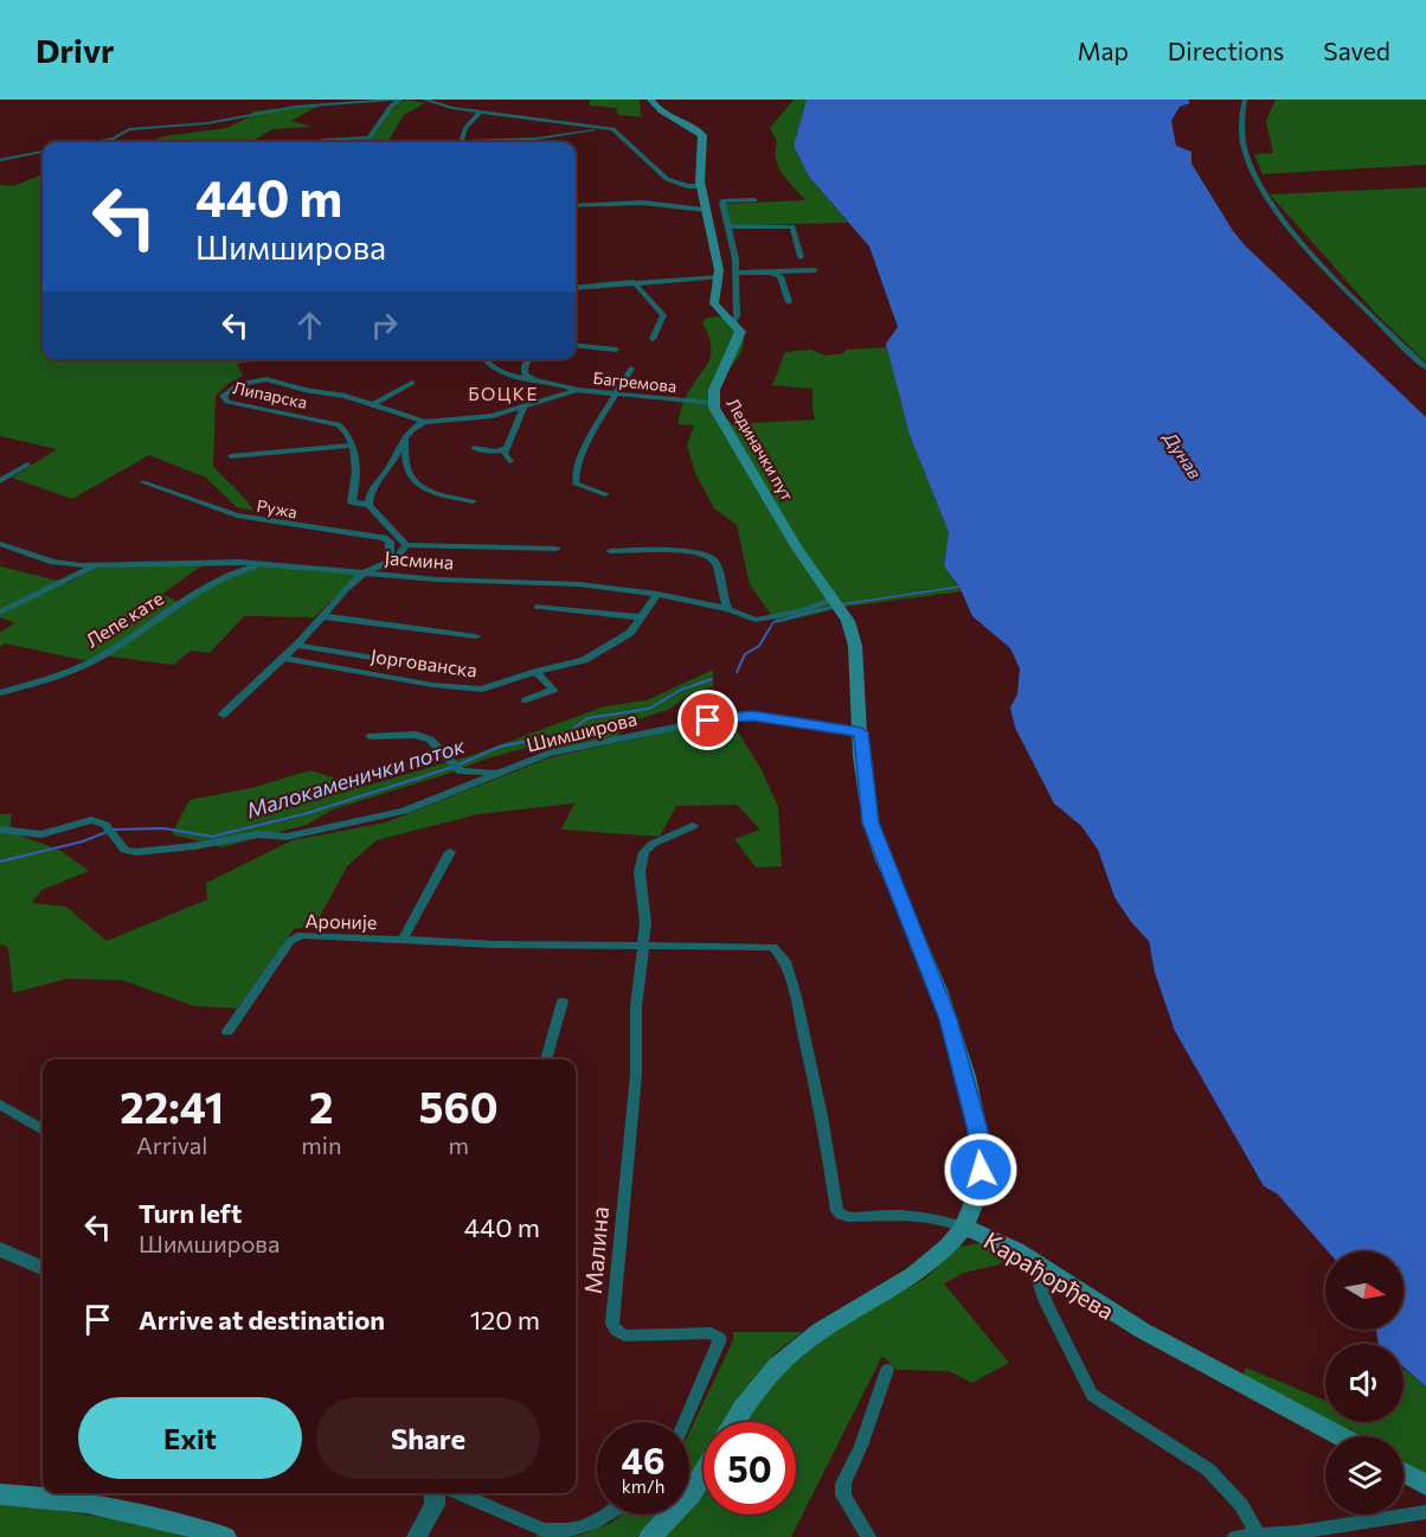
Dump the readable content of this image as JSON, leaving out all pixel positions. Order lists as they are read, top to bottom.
{
  "streets": {
    "main road": ["Лединачки пут", "Карађорђева"],
    "street": [
      "Багремова",
      "Липарска",
      "Ружа",
      "Јасмина",
      "Лепе кате",
      "Јоргованска",
      "Шимширова",
      "Ароније",
      "Малина"
    ]
  },
  "crossings": [
    ["Багремова", "Липарска"],
    ["Багремова", "Лединачки пут"],
    ["Лединачки пут", "Јасмина"],
    ["Лединачки пут", "Шимширова"],
    ["Лединачки пут", "Карађорђева"],
    ["Јасмина", "Лепе кате"],
    ["Јасмина", "Јоргованска"],
    ["Шимширова", "Карађорђева"]
  ],
  "districts": ["БОЦКЕ"],
  "water": ["Дунав", "Малокаменички поток"],
  "north": "right",
  "page": {
    "header": "Drivr",
    "nav": ["Map", "Directions", "Saved"],
    "turn": ["440 m", "Шимширова"],
    "eta": [
      "22:41",
      "Arrival",
      "2",
      "min",
      "560",
      "m"
    ],
    "list": [
      {
        "name": "Turn left",
        "note": "Шимширова",
        "value": "440 m"
      },
      {
        "name": "Arrive at destination",
        "value": "120 m"
      }
    ],
    "buttons": ["Exit", "Share"],
    "speed": "46 km/h",
    "limit": "50"
  }
}
